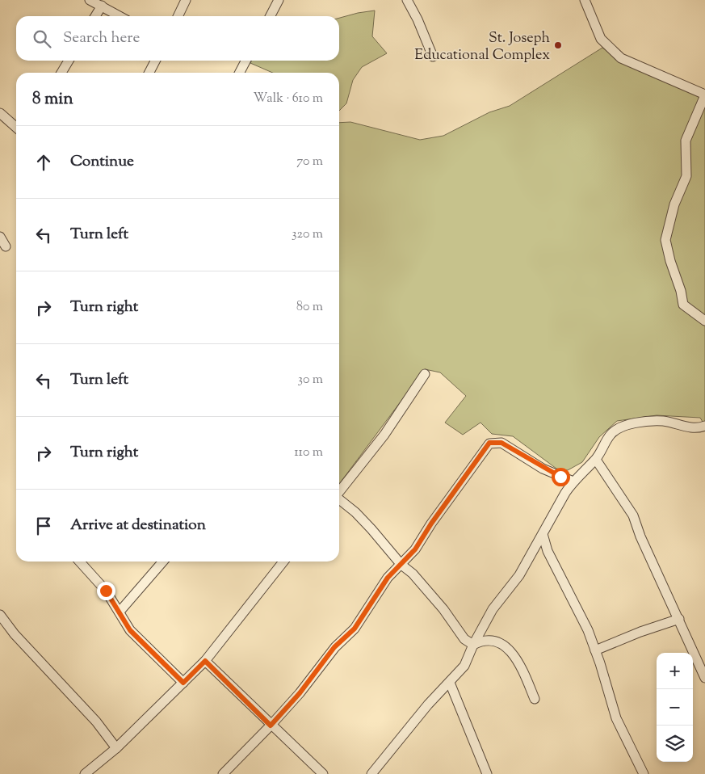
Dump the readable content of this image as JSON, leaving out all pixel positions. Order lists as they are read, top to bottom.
{
  "places": ["St. Joseph Educational Complex"],
  "page": {
    "search": "Search here",
    "heading": ["8 min", "Walk · 610 m"],
    "list": [
      ["Continue", "70 m"],
      ["Turn left", "320 m"],
      ["Turn right", "80 m"],
      ["Turn left", "30 m"],
      ["Turn right", "110 m"],
      "Arrive at destination"
    ],
    "map_buttons": ["+", "−"]
  }
}
